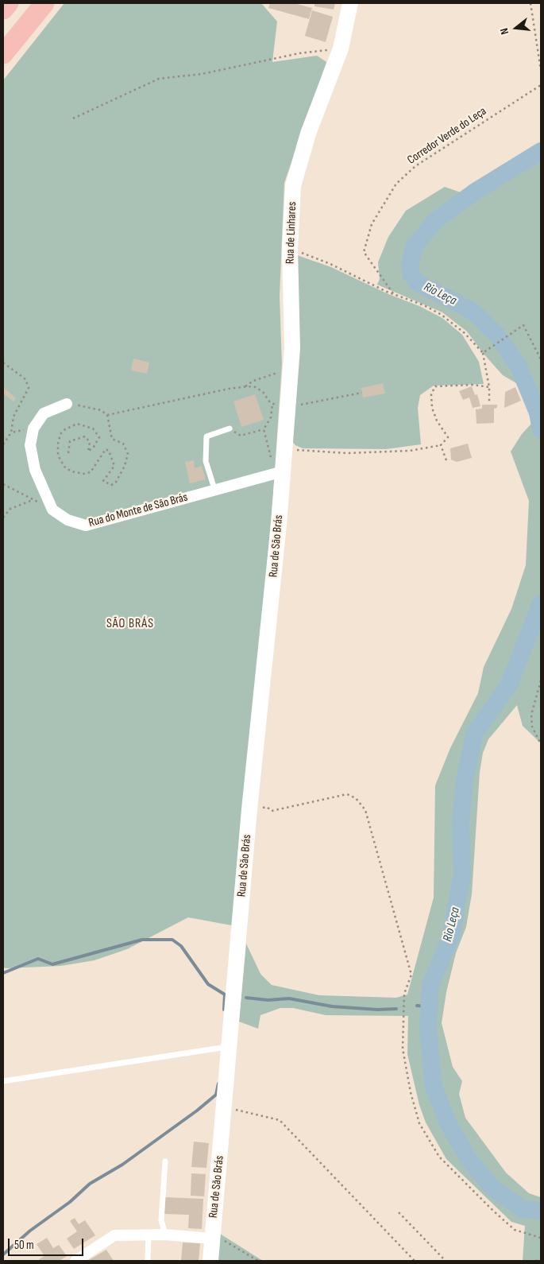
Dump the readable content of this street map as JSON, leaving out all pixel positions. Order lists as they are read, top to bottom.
{
  "streets": {
    "main road": ["Rua de Linhares", "Rua de São Brás"],
    "street": ["Rua do Monte de São Brás"],
    "path": ["Corredor Verde do Leça"]
  },
  "crossings": [
    ["Rua de Linhares", "Rua do Monte de São Brás"],
    ["Rua de Linhares", "Rua de São Brás"],
    ["Rua do Monte de São Brás", "Rua de São Brás"]
  ],
  "districts": ["SÃO BRÁS"],
  "water": ["Rio Leça"],
  "scale_bar": "50 m",
  "north": "left"
}
